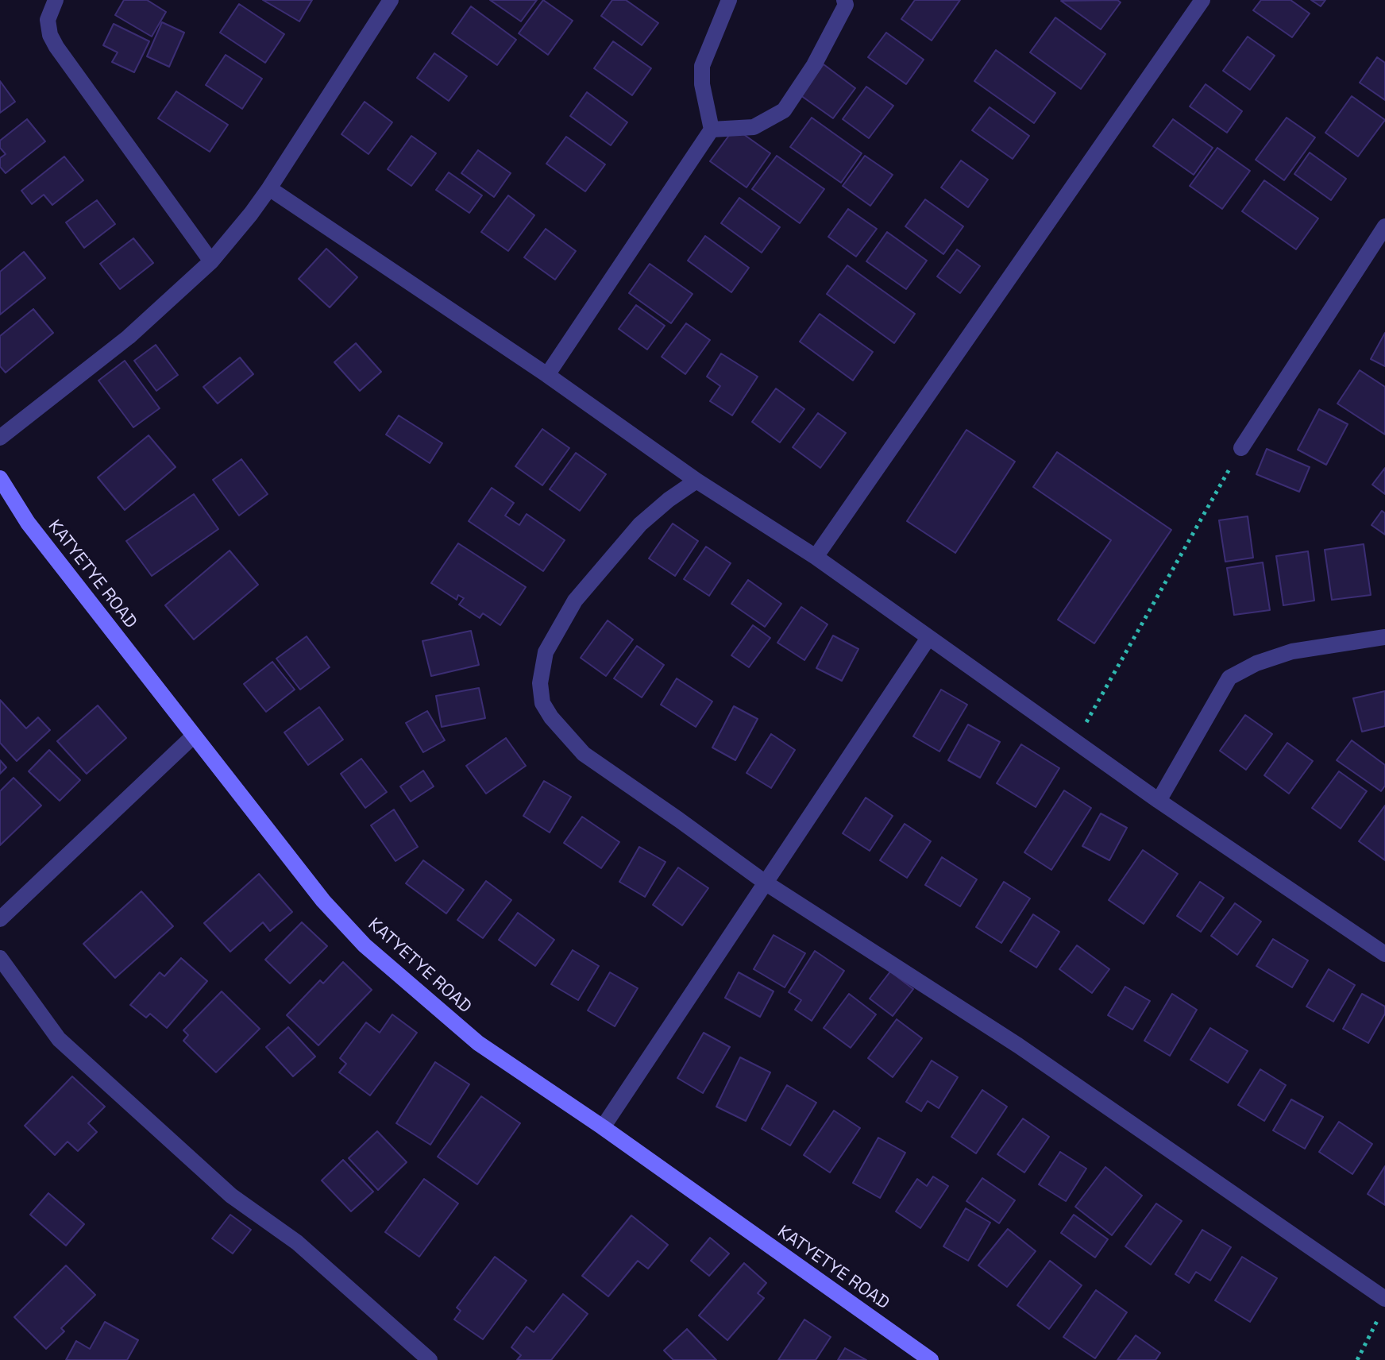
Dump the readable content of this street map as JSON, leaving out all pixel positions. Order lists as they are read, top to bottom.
{
  "streets": {
    "street": ["KATYETYE ROAD"]
  }
}
